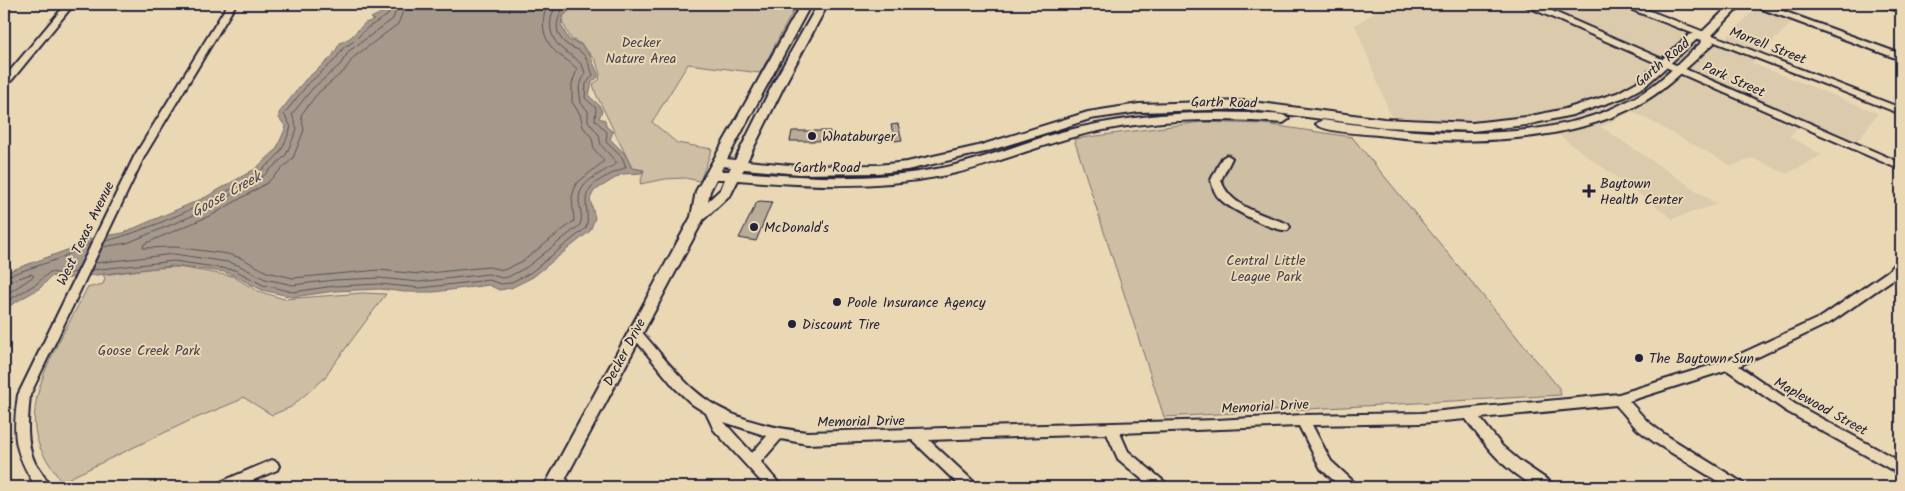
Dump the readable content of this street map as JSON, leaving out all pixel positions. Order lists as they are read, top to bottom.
{
  "streets": {
    "main road": ["Garth Road", "Decker Drive"],
    "street": [
      "Morrell Street",
      "Park Street",
      "West Texas Avenue",
      "Memorial Drive",
      "Maplewood Street"
    ]
  },
  "crossings": [
    ["Morrell Street", "Garth Road"],
    ["Garth Road", "Park Street"],
    ["Garth Road", "Decker Drive"],
    ["Decker Drive", "Memorial Drive"],
    ["Memorial Drive", "Maplewood Street"]
  ],
  "water": ["Goose Creek"],
  "parks": ["Decker Nature Area", "Central Little League Park", "Goose Creek Park"],
  "places": {
    "other": [
      "Whataburger",
      "McDonald's",
      "Poole Insurance Agency",
      "Discount Tire",
      "The Baytown Sun"
    ],
    "health": ["Baytown Health Center"]
  }
}
